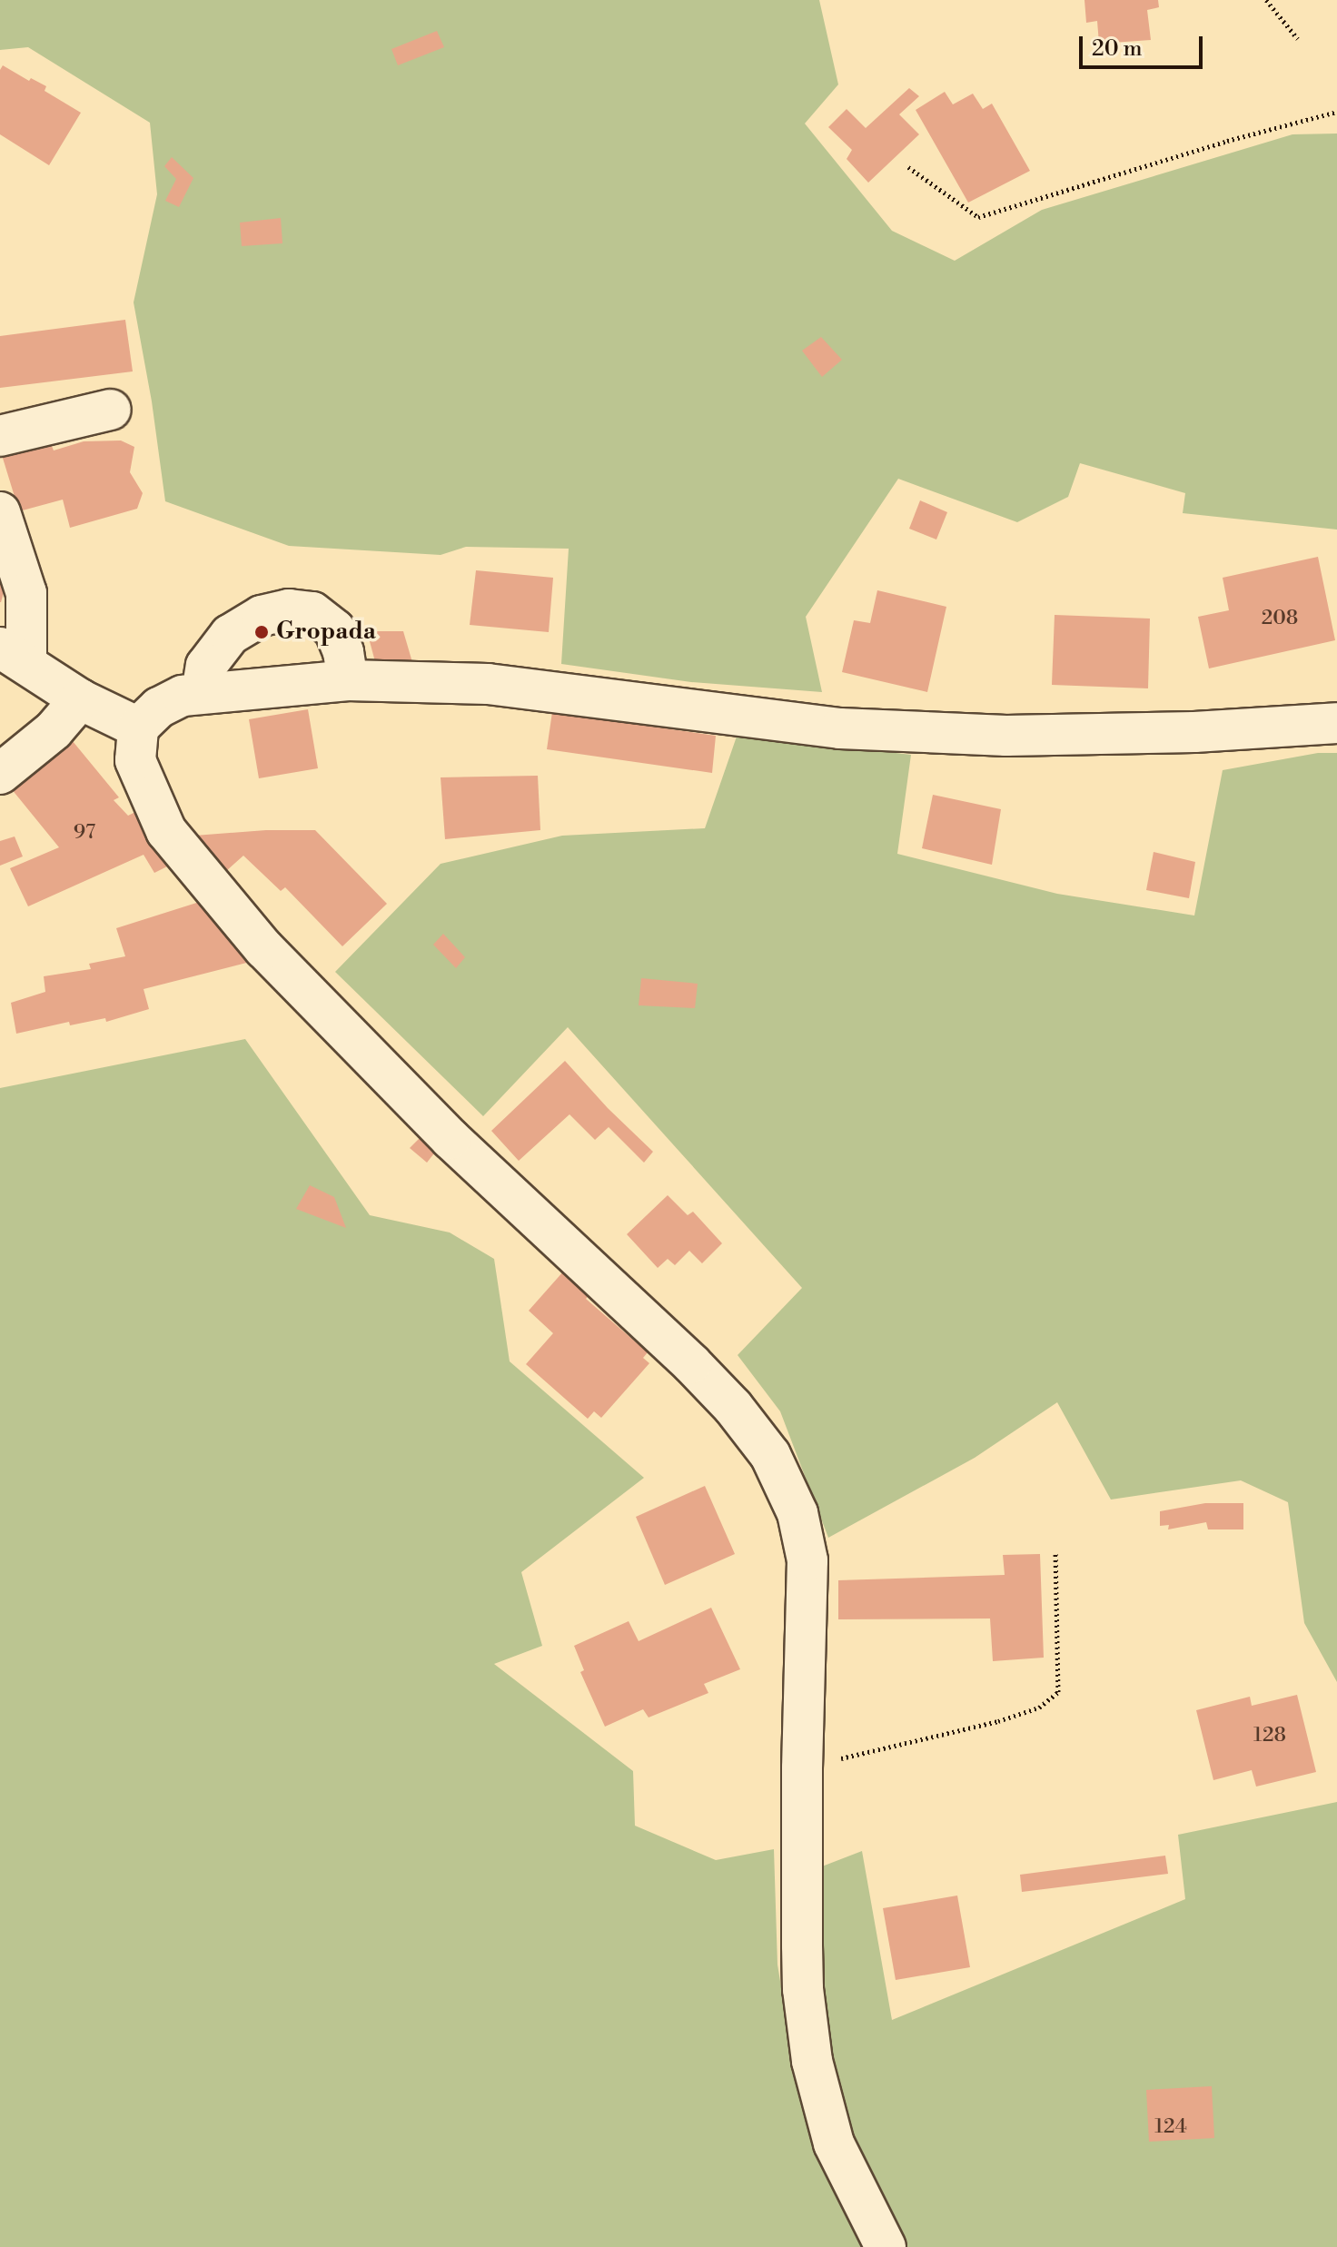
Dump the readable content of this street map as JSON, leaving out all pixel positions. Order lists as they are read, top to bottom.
{
  "places": ["Gropada"],
  "house_numbers": [
    "208",
    "97",
    "128",
    "124"
  ],
  "scale_bar": "20 m"
}
